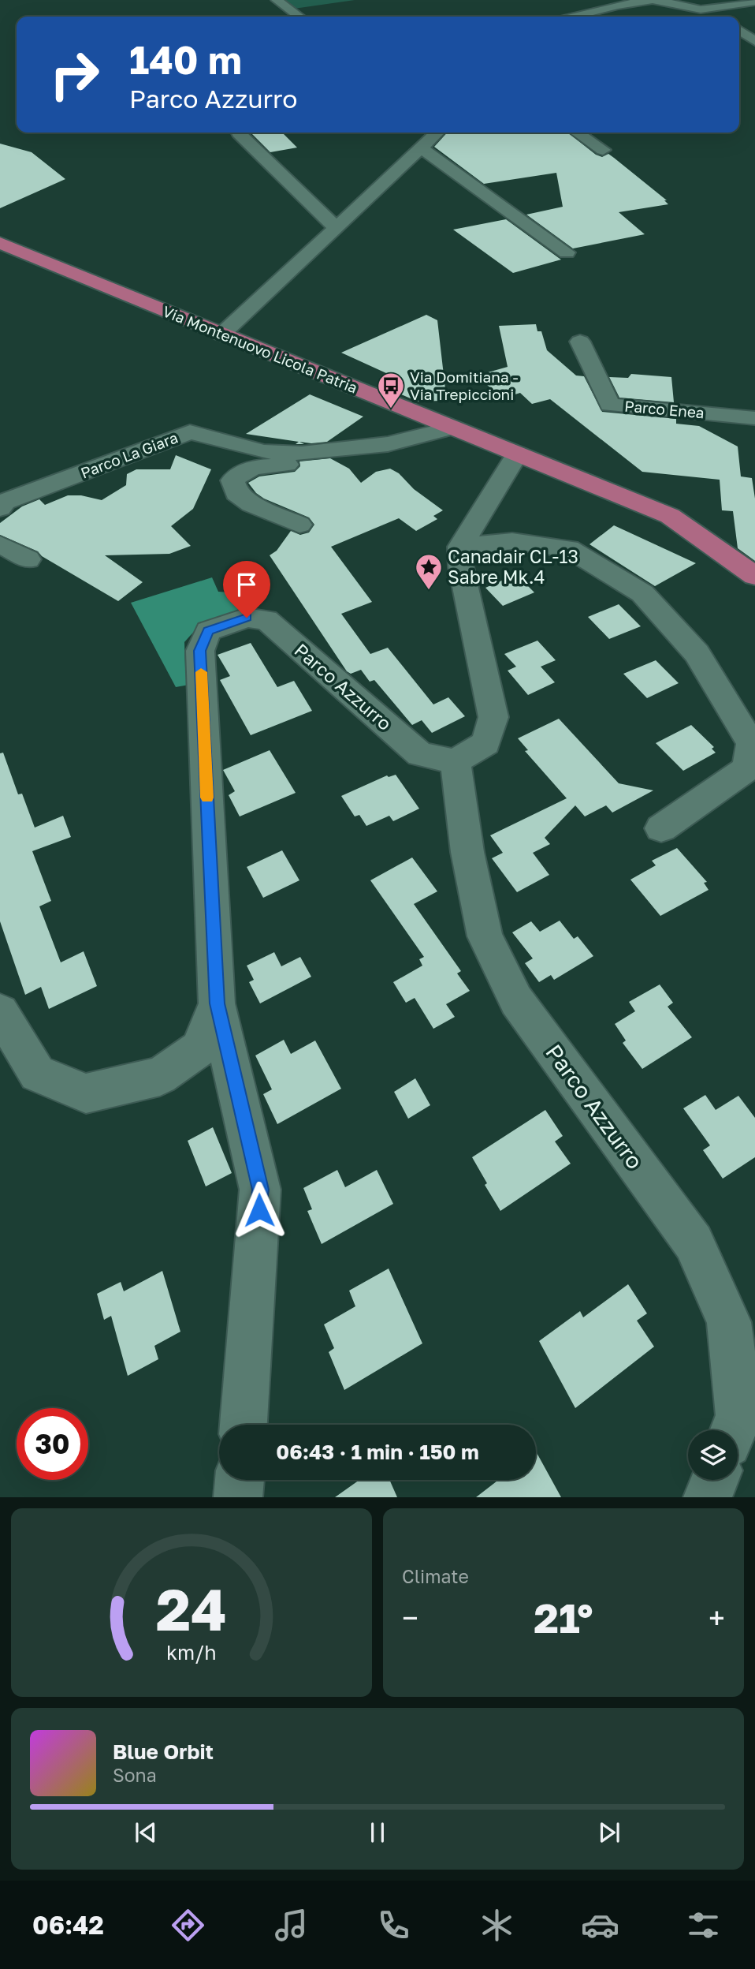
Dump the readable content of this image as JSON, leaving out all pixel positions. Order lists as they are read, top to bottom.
{
  "streets": {
    "main road": ["Via Montenuovo Licola Patria"],
    "street": ["Parco Enea", "Parco La Giara", "Parco Azzurro"]
  },
  "crossings": [
    ["Via Montenuovo Licola Patria", "Parco La Giara"]
  ],
  "places": {
    "bus stop": ["Via Domitiana - Via Trepiccioni"],
    "place": ["Canadair CL-13 Sabre Mk.4"]
  },
  "page": {
    "turn": ["140 m", "Parco Azzurro"],
    "limit": "30",
    "trip": "06:43 · 1 min · 150 m",
    "tile": "Climate",
    "heat": ["−", "21°", "+"],
    "song": ["Blue Orbit", "Sona"],
    "tabs": "06:42",
    "gauge": ["24", "km/h"]
  }
}
